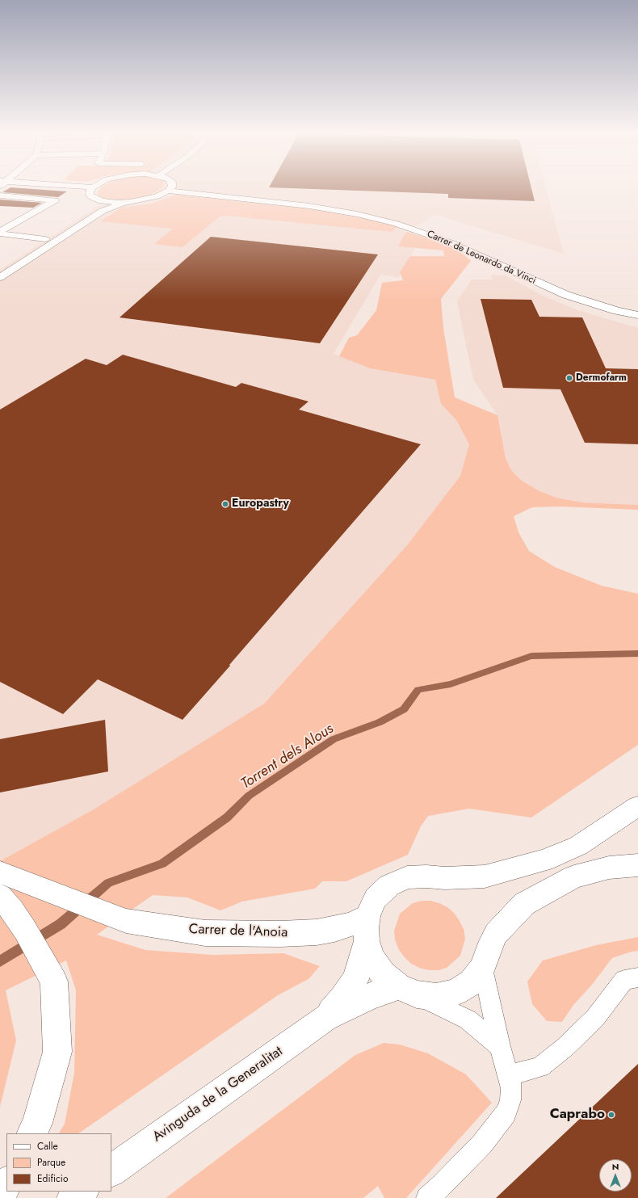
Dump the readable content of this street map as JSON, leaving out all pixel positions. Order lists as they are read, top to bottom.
{
  "streets": {
    "street": ["Carrer de Leonardo da Vinci", "Carrer de l'Anoia", "Avinguda de la Generalitat"]
  },
  "crossings": [
    ["Carrer de l'Anoia", "Avinguda de la Generalitat"]
  ],
  "water": ["Torrent dels Alous"],
  "places": ["Dermofarm", "Europastry", "Caprabo"],
  "legend": ["Calle", "Parque", "Edificio"],
  "north": "top"
}
